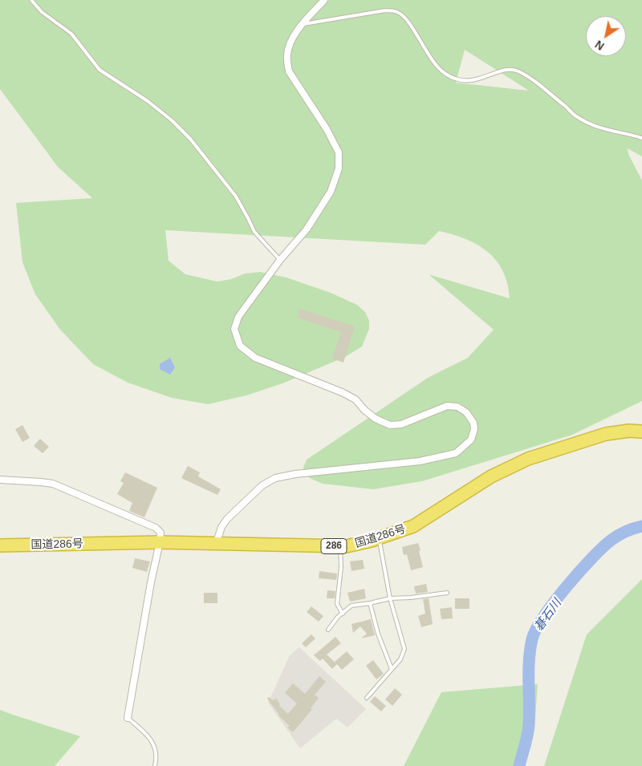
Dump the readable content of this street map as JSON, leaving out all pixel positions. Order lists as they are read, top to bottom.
{
  "streets": {
    "highway": ["国道286号", "286"]
  },
  "water": ["碁石川"],
  "north": "bottom left"
}
